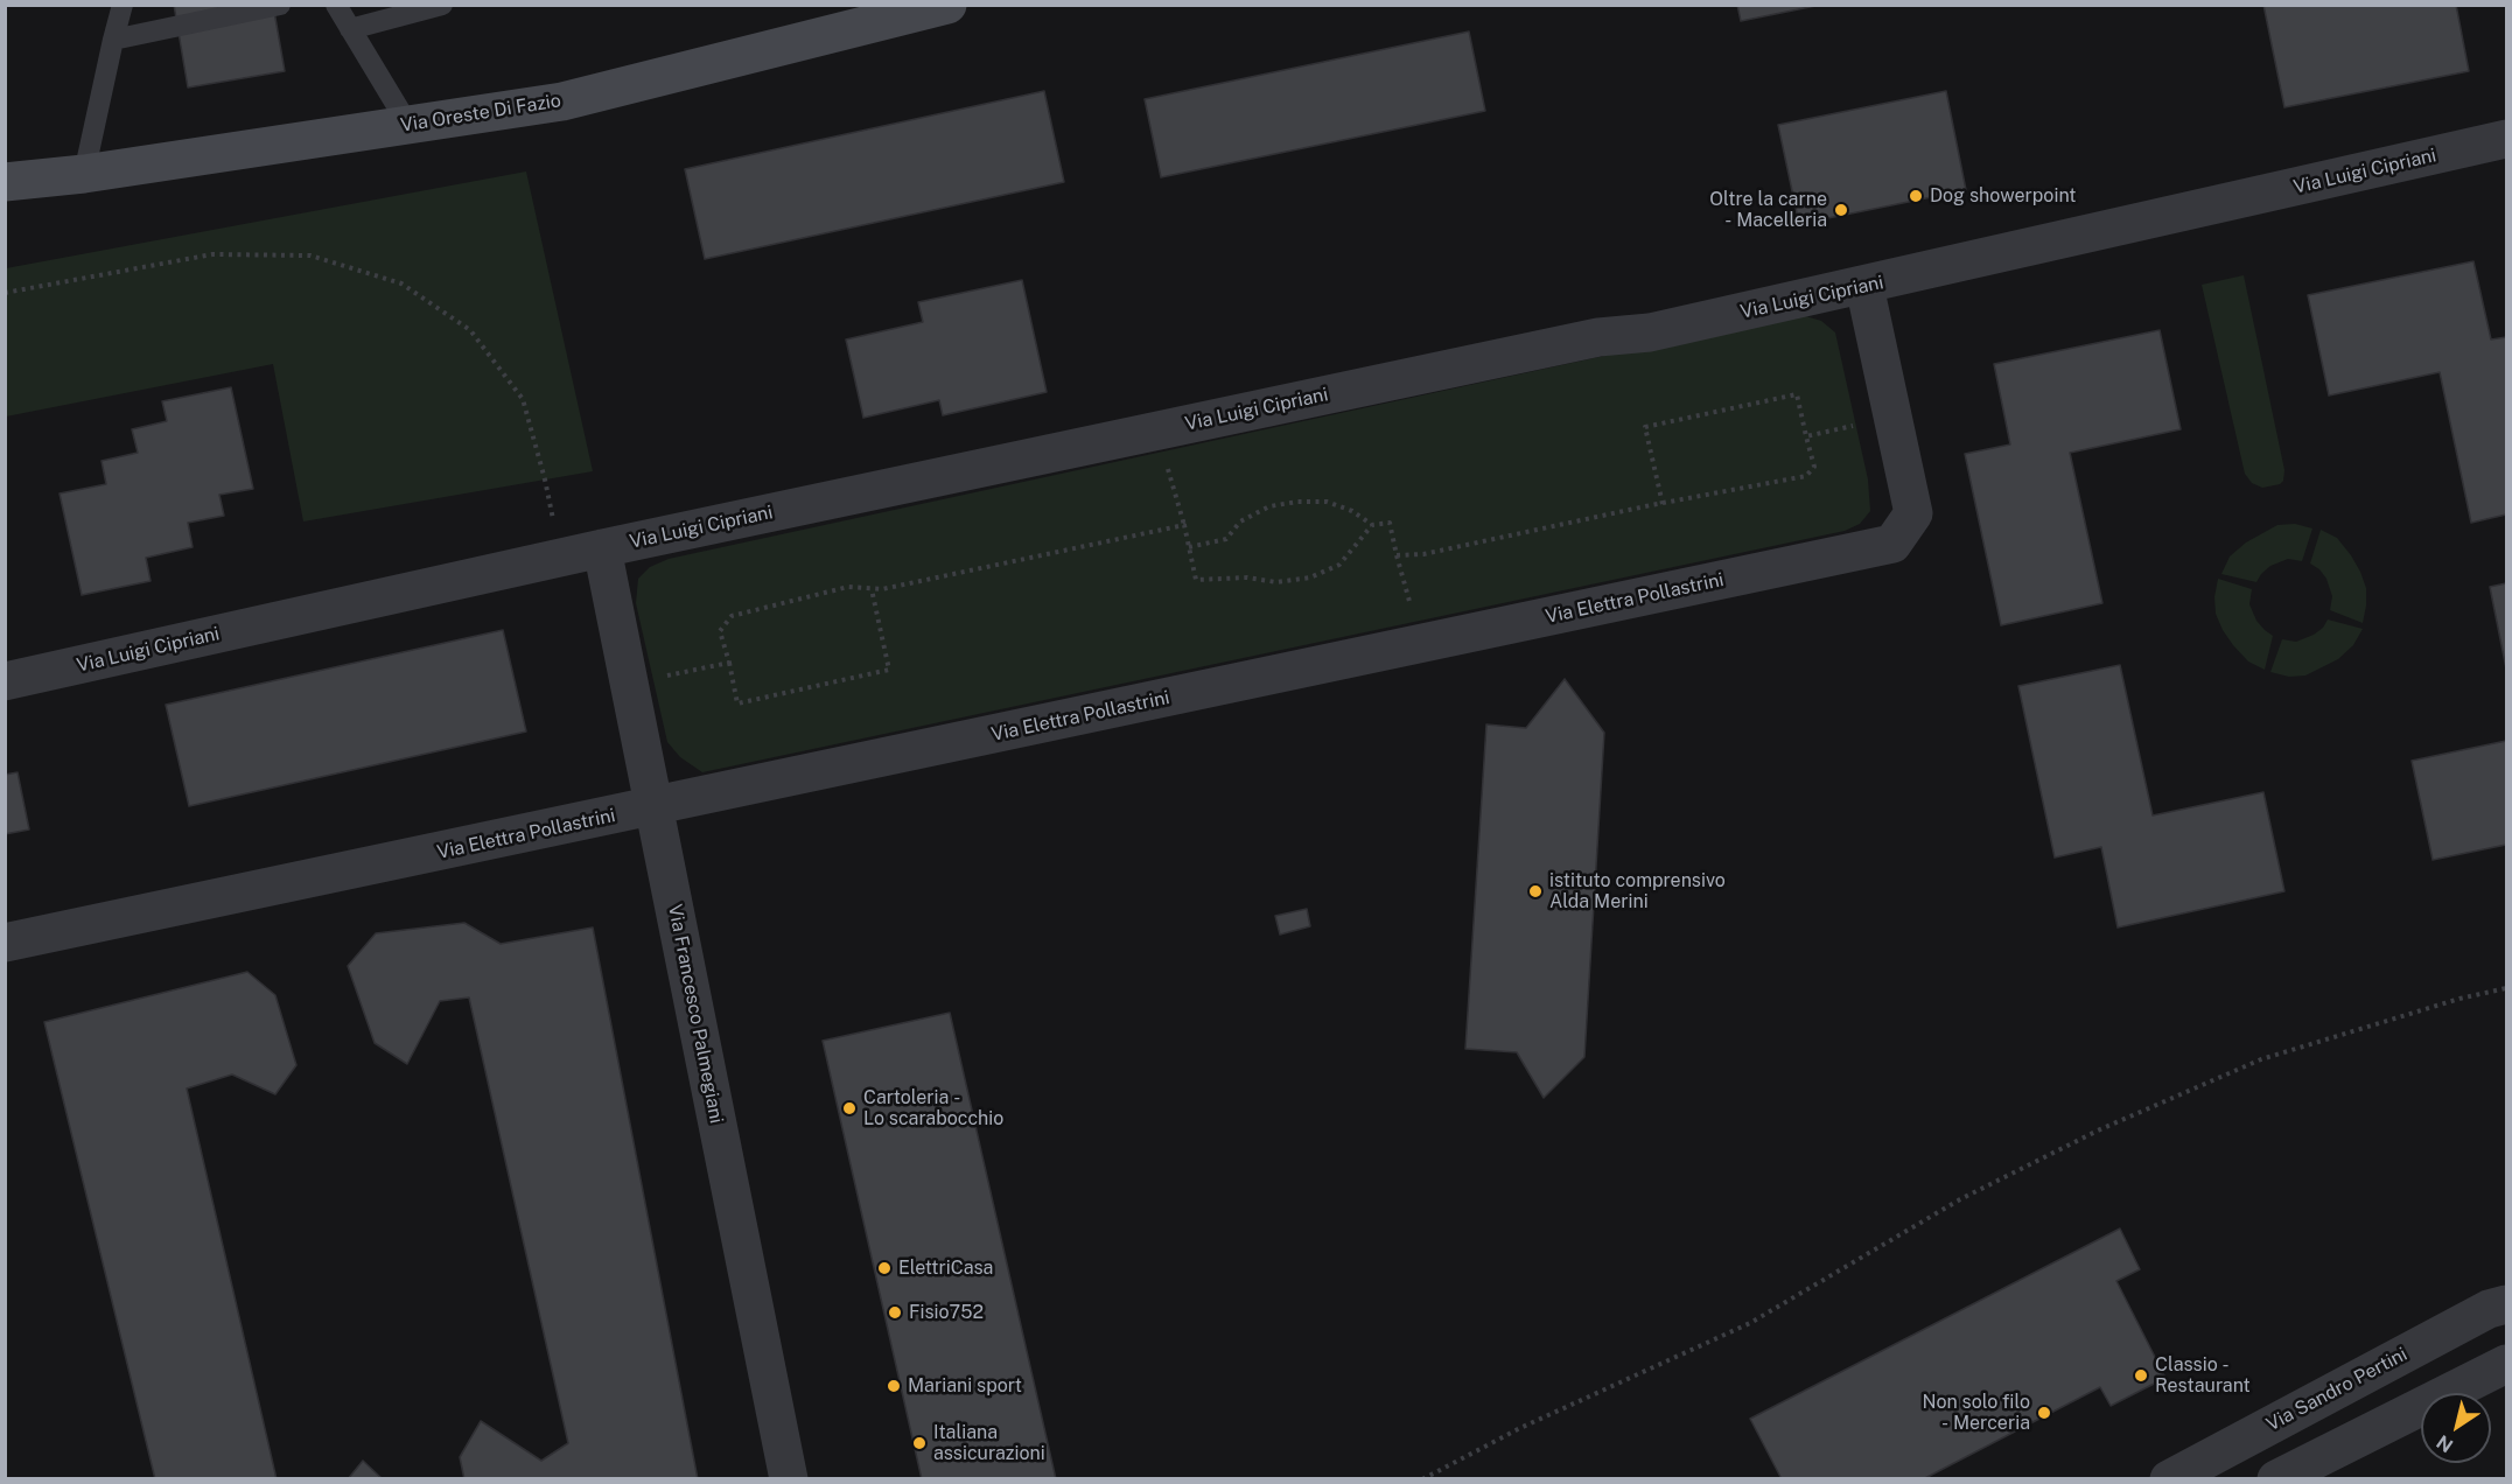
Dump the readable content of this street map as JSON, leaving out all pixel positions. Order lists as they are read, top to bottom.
{
  "streets": {
    "main road": ["Via Oreste Di Fazio"],
    "street": [
      "Via Luigi Cipriani",
      "Via Elettra Pollastrini",
      "Via Francesco Palmegiani",
      "Via Sandro Pertini"
    ]
  },
  "crossings": [
    ["Via Luigi Cipriani", "Via Elettra Pollastrini"],
    ["Via Luigi Cipriani", "Via Francesco Palmegiani"],
    ["Via Elettra Pollastrini", "Via Francesco Palmegiani"]
  ],
  "places": [
    "Dog showerpoint",
    "Oltre la carne - Macelleria",
    "istituto comprensivo Alda Merini",
    "Cartoleria - Lo scarabocchio",
    "ElettriCasa",
    "Fisio752",
    "Classio - Restaurant",
    "Mariani sport",
    "Non solo filo - Merceria",
    "Italiana assicurazioni"
  ],
  "north": "bottom left"
}
